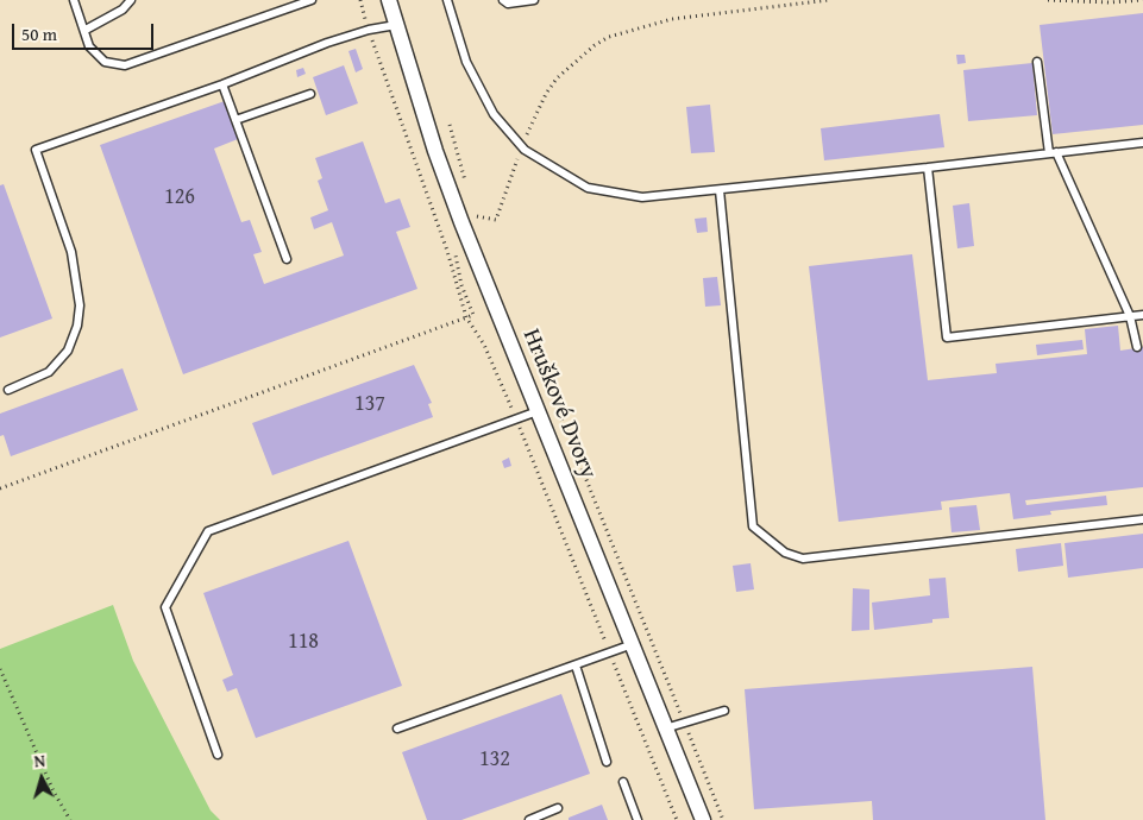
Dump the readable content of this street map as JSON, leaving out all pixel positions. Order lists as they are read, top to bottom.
{
  "streets": {
    "street": ["Hruškové Dvory"]
  },
  "house_numbers": [
    "126",
    "137",
    "118",
    "132"
  ],
  "scale_bar": "50 m",
  "north": "top"
}
